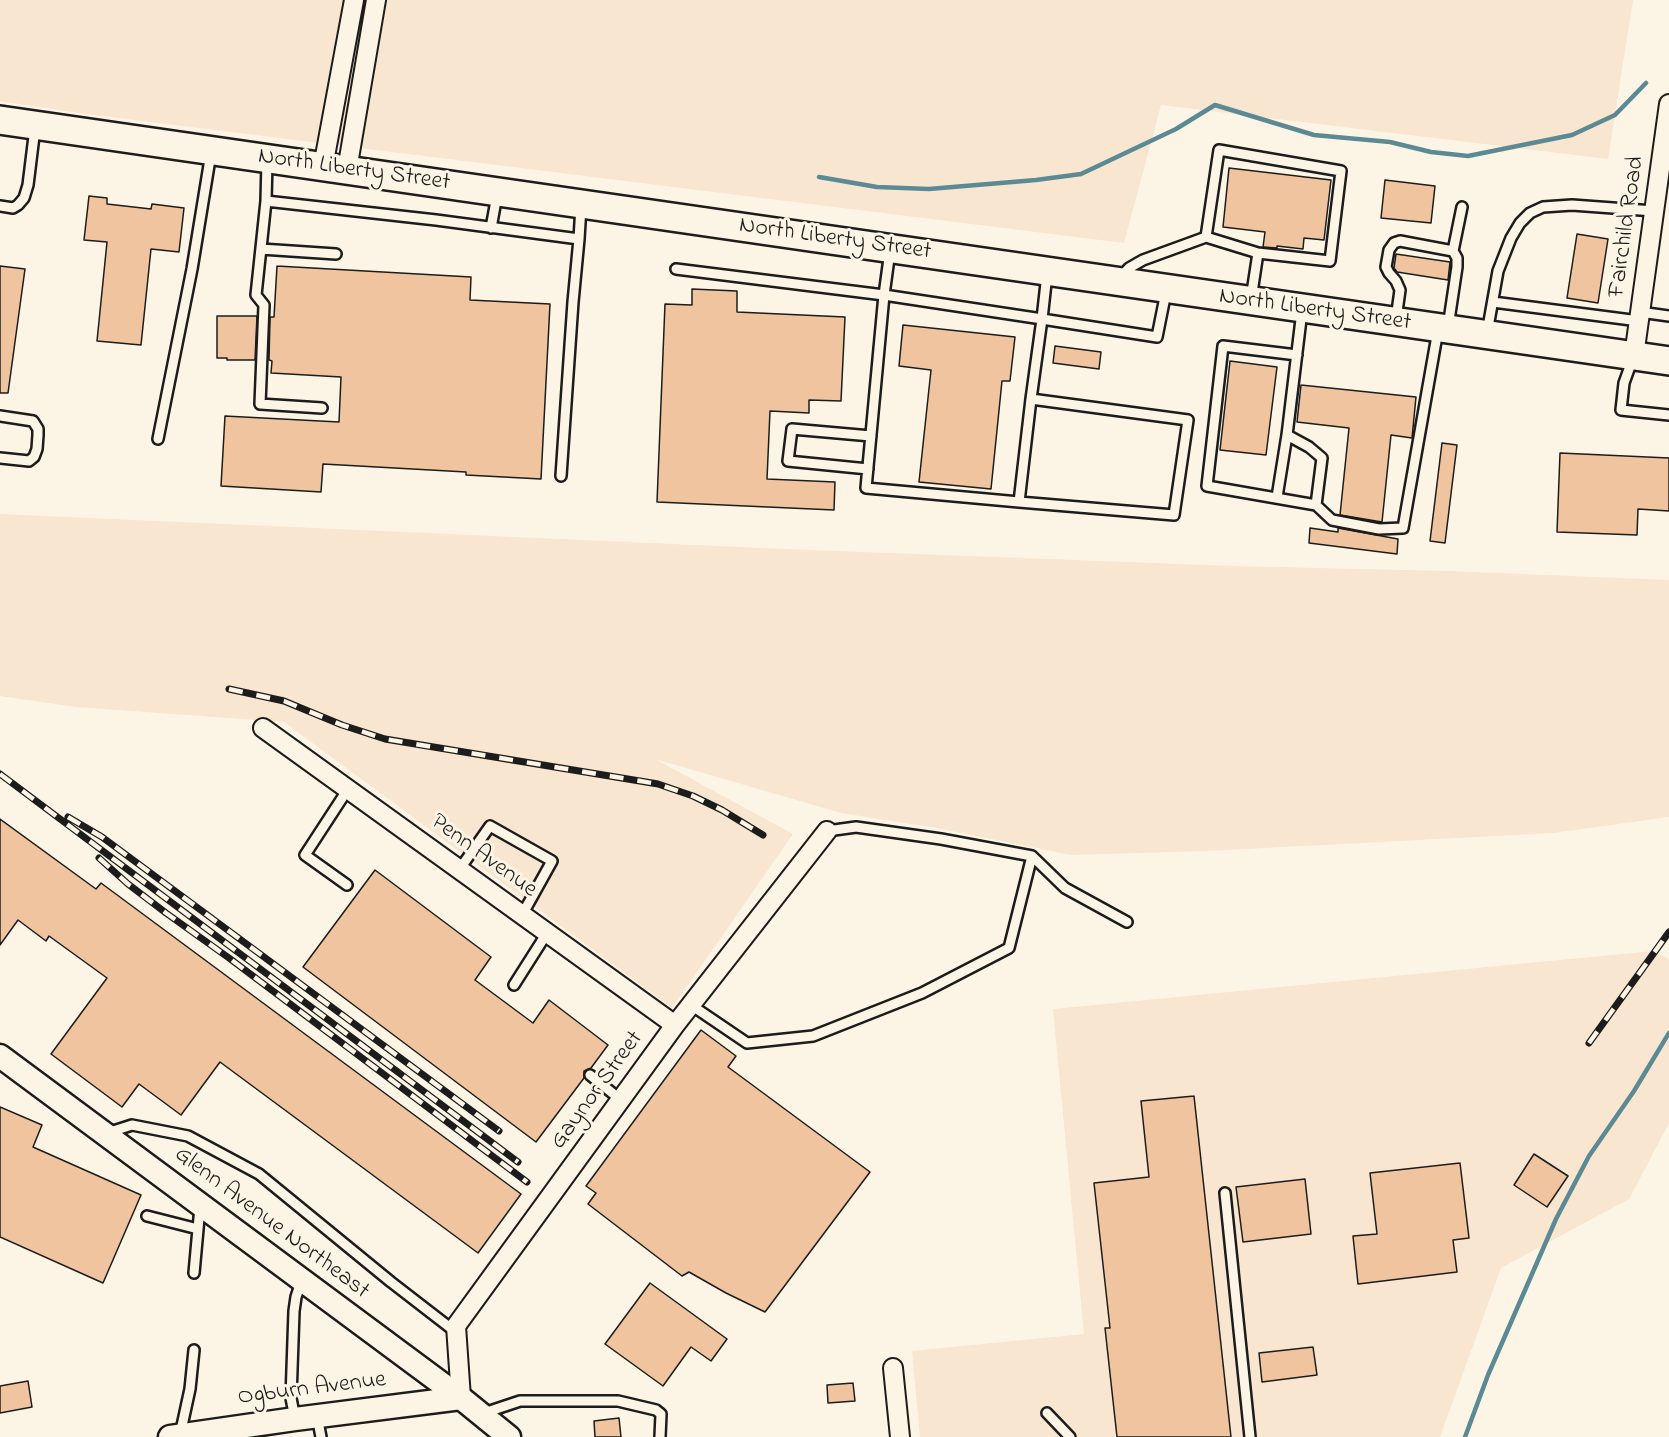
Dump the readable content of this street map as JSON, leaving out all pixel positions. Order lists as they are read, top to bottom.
{
  "streets": {
    "main road": ["North Liberty Street"],
    "street": [
      "Fairchild Road",
      "Penn Avenue",
      "Gaynor Street",
      "Glenn Avenue Northeast",
      "Ogburn Avenue"
    ]
  },
  "crossings": [
    ["North Liberty Street", "Fairchild Road"],
    ["Penn Avenue", "Gaynor Street"],
    ["Glenn Avenue Northeast", "Ogburn Avenue"]
  ]
}
